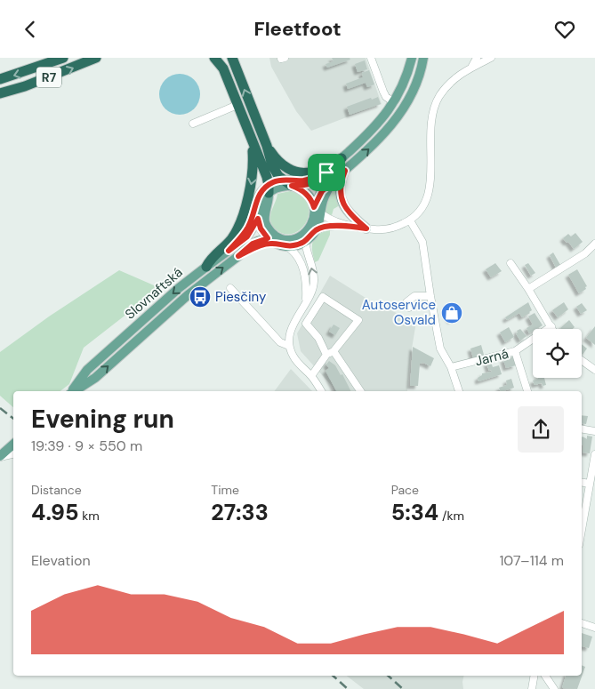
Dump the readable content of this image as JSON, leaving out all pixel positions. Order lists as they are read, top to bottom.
{
  "streets": {
    "highway": ["R7"],
    "main road": ["Slovnaftská"],
    "street": ["Jarná"]
  },
  "places": {
    "bus stop": ["Piesčiny"],
    "shop": ["Autoservice Osvald"]
  },
  "page": {
    "header": "Fleetfoot",
    "heading": ["Evening run", "19:39 · 9 × 550 m"],
    "stats": [
      ["Distance", "4.95 km"],
      ["Time", "27:33"],
      ["Pace", "5:34 /km"]
    ],
    "chart": ["Elevation", "107–114 m"]
  }
}
